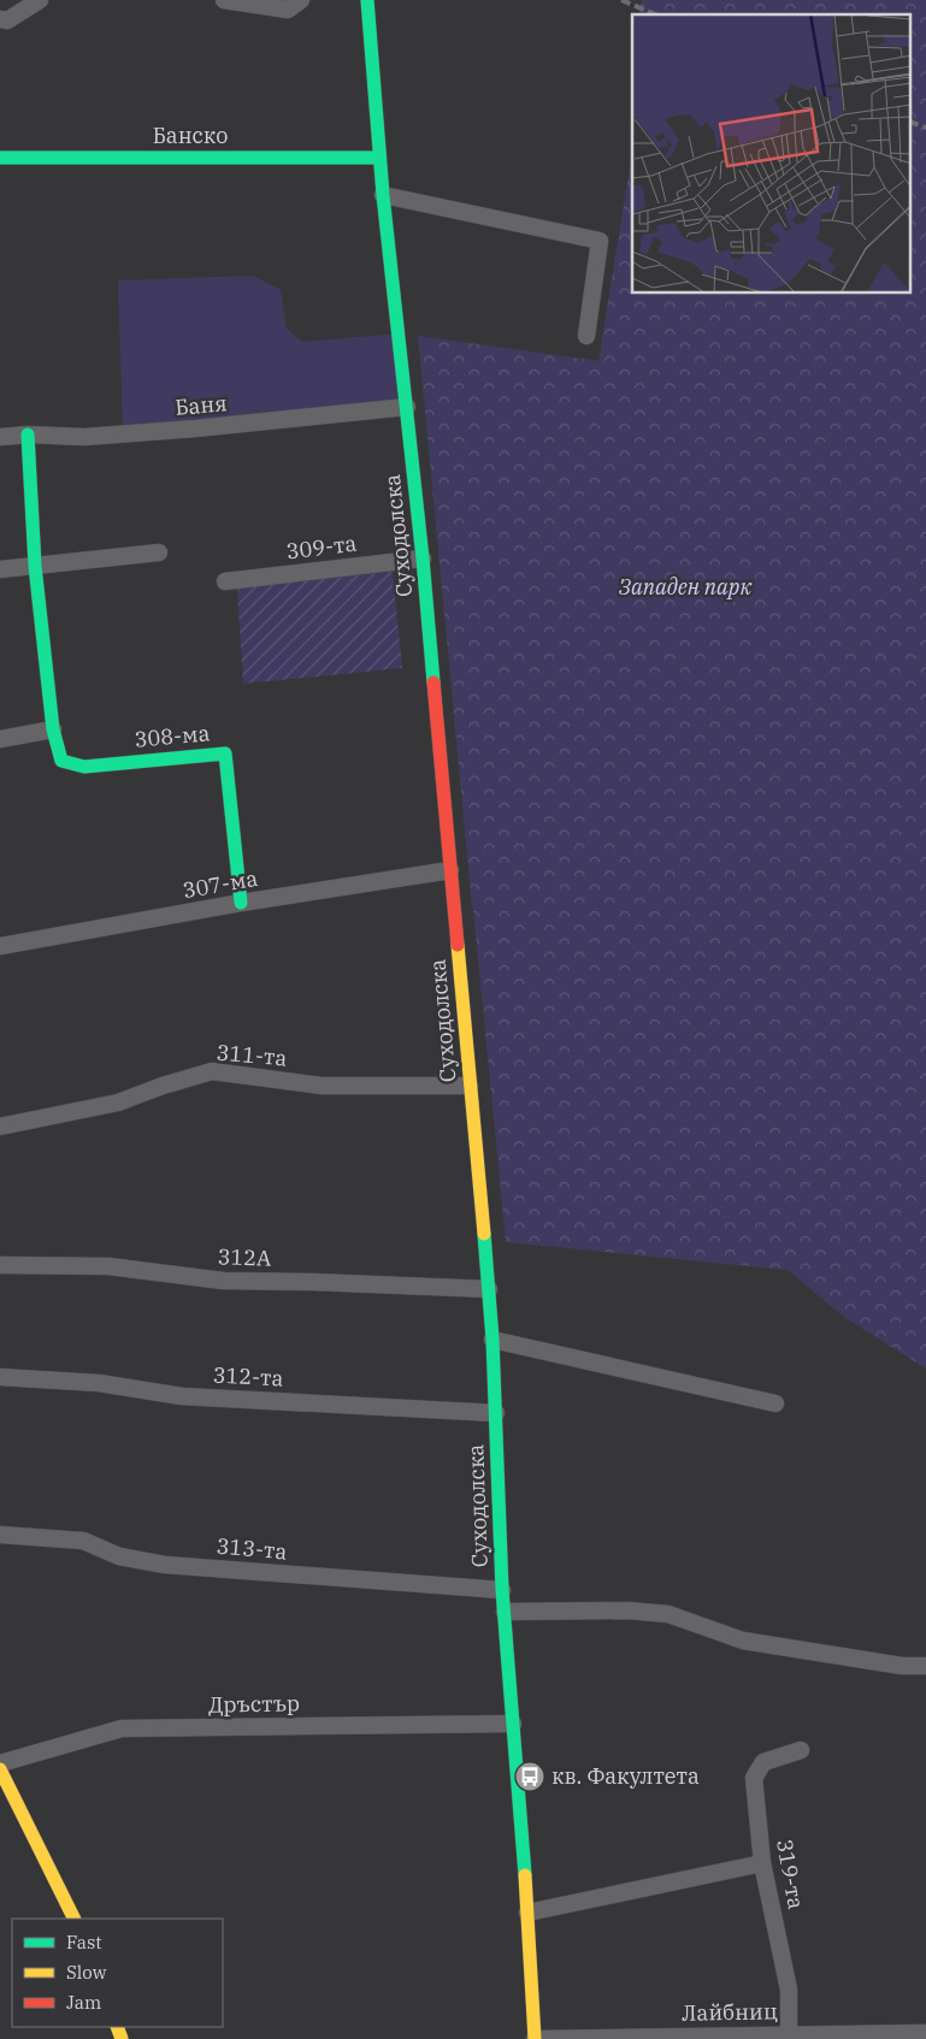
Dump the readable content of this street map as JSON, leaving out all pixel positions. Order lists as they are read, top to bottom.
{
  "streets": {
    "street": [
      "Банско",
      "Баня",
      "Суходолска",
      "309-та",
      "308-ма",
      "307-ма",
      "311-та",
      "312А",
      "312-та",
      "313-та",
      "Дръстър",
      "319-та",
      "Лайбниц"
    ]
  },
  "crossings": [
    ["Банско", "Суходолска"],
    ["Баня", "Суходолска"],
    ["Суходолска", "309-та"],
    ["Суходолска", "307-ма"],
    ["Суходолска", "311-та"],
    ["Суходолска", "312А"],
    ["Суходолска", "312-та"],
    ["Суходолска", "313-та"],
    ["Суходолска", "Дръстър"],
    ["Суходолска", "Лайбниц"],
    ["308-ма", "307-ма"],
    ["319-та", "Лайбниц"]
  ],
  "parks": ["Западен парк"],
  "places": {
    "bus stop": ["кв. Факултета"]
  },
  "legend": ["Fast", "Slow", "Jam"]
}
